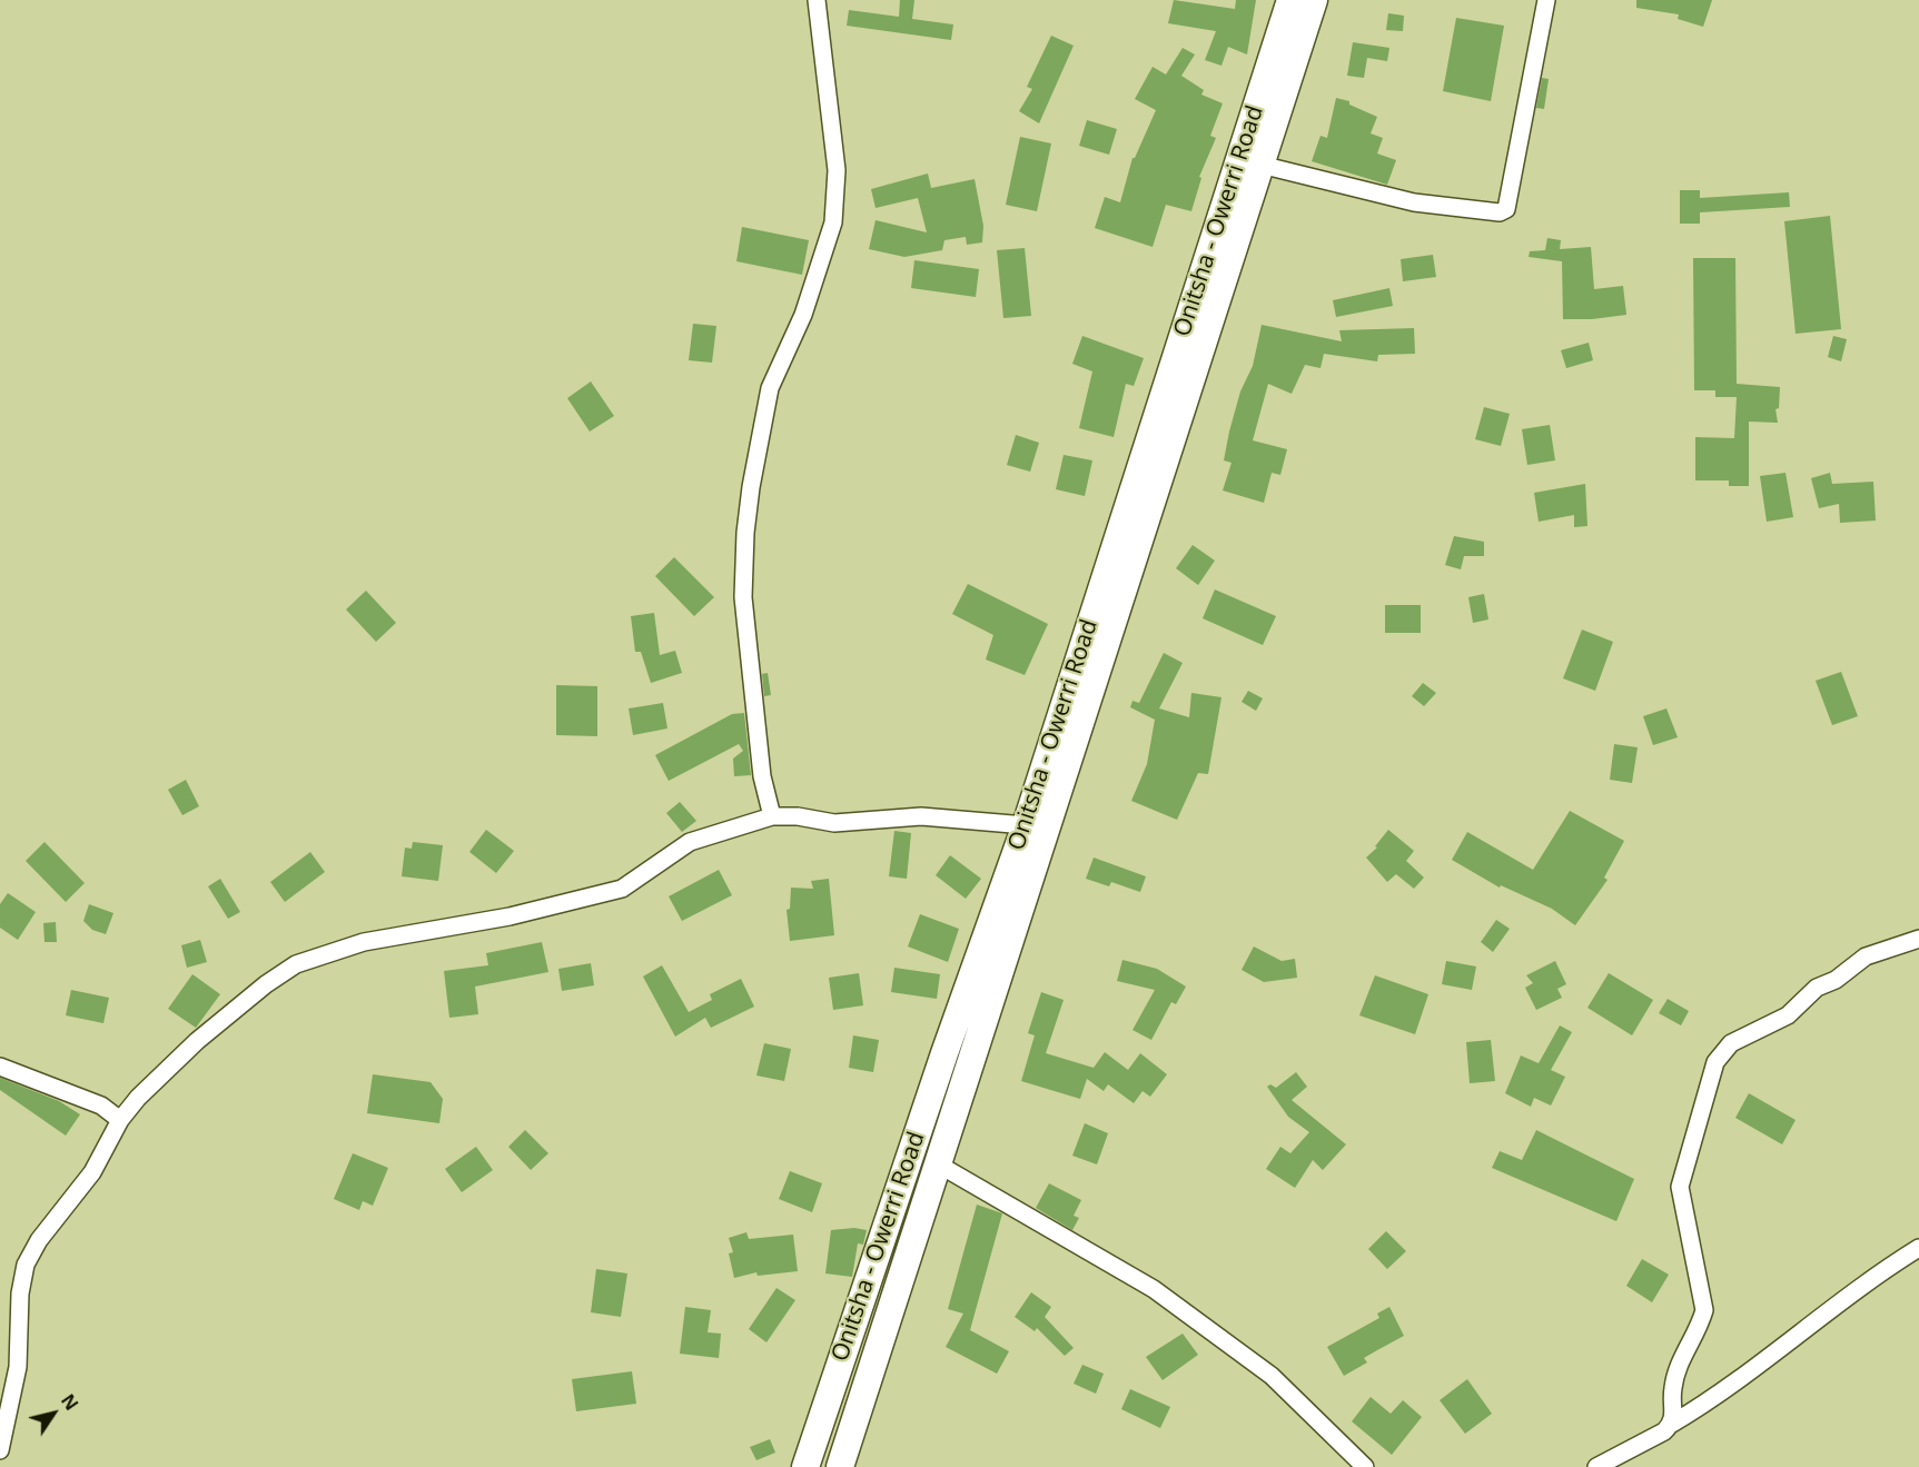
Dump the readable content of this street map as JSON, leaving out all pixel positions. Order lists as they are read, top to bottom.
{
  "streets": {
    "highway": ["Onitsha - Owerri Road"]
  },
  "north": "top right"
}
